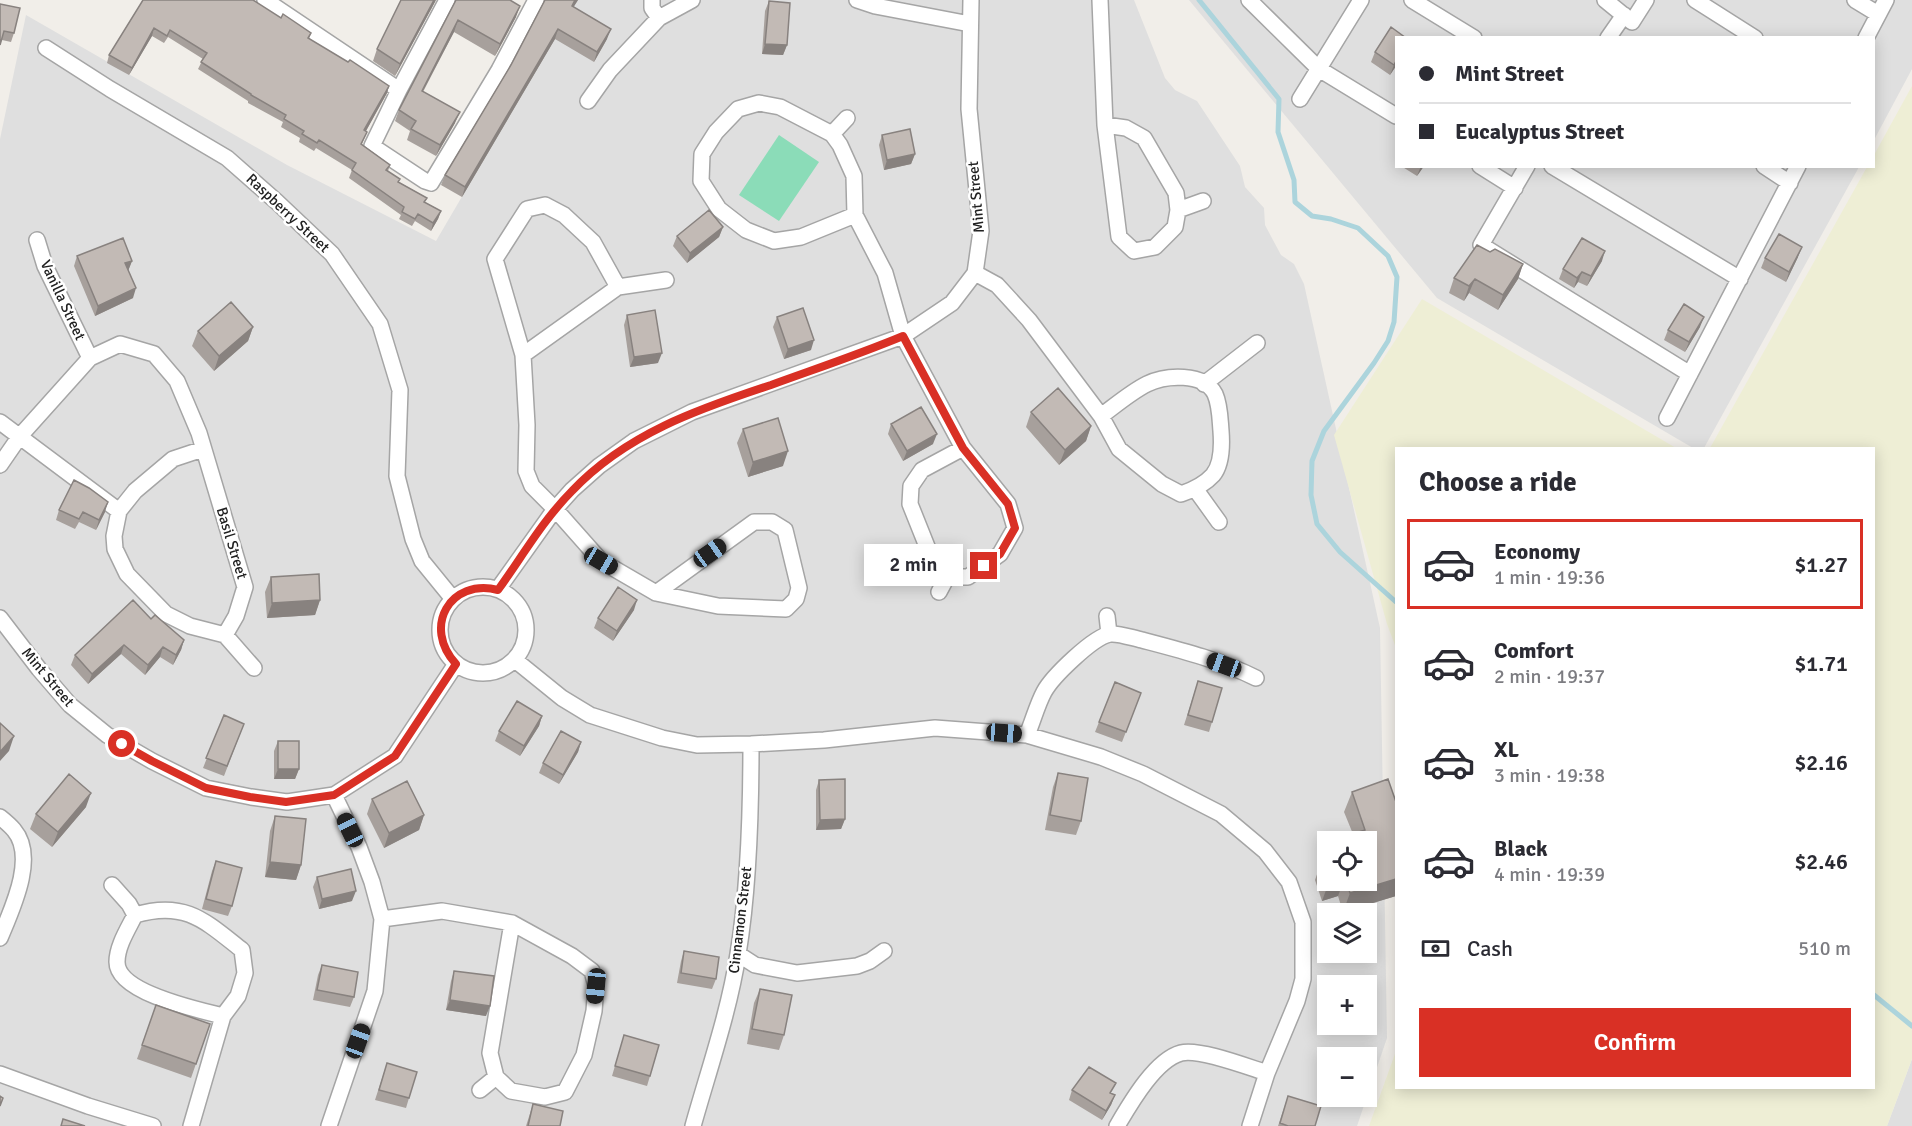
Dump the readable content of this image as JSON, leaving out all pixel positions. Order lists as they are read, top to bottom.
{
  "streets": {
    "street": [
      "Mint Street",
      "Raspberry Street",
      "Vanilla Street",
      "Basil Street",
      "Cinnamon Street"
    ]
  },
  "crossings": [
    ["Mint Street", "Raspberry Street"],
    ["Vanilla Street", "Basil Street"]
  ],
  "page": {
    "banner": ["Mint Street", "Eucalyptus Street"],
    "heading": "Choose a ride",
    "list": [
      {
        "name": "Economy",
        "note": "1 min · 19:36",
        "value": "$1.27"
      },
      {
        "name": "Comfort",
        "note": "2 min · 19:37",
        "value": "$1.71"
      },
      {
        "name": "XL",
        "note": "3 min · 19:38",
        "value": "$2.16"
      },
      {
        "name": "Black",
        "note": "4 min · 19:39",
        "value": "$2.46"
      }
    ],
    "bubble": "2 min",
    "map_buttons": ["+", "−"],
    "pay": ["Cash", "510 m"],
    "buttons": "Confirm"
  }
}
